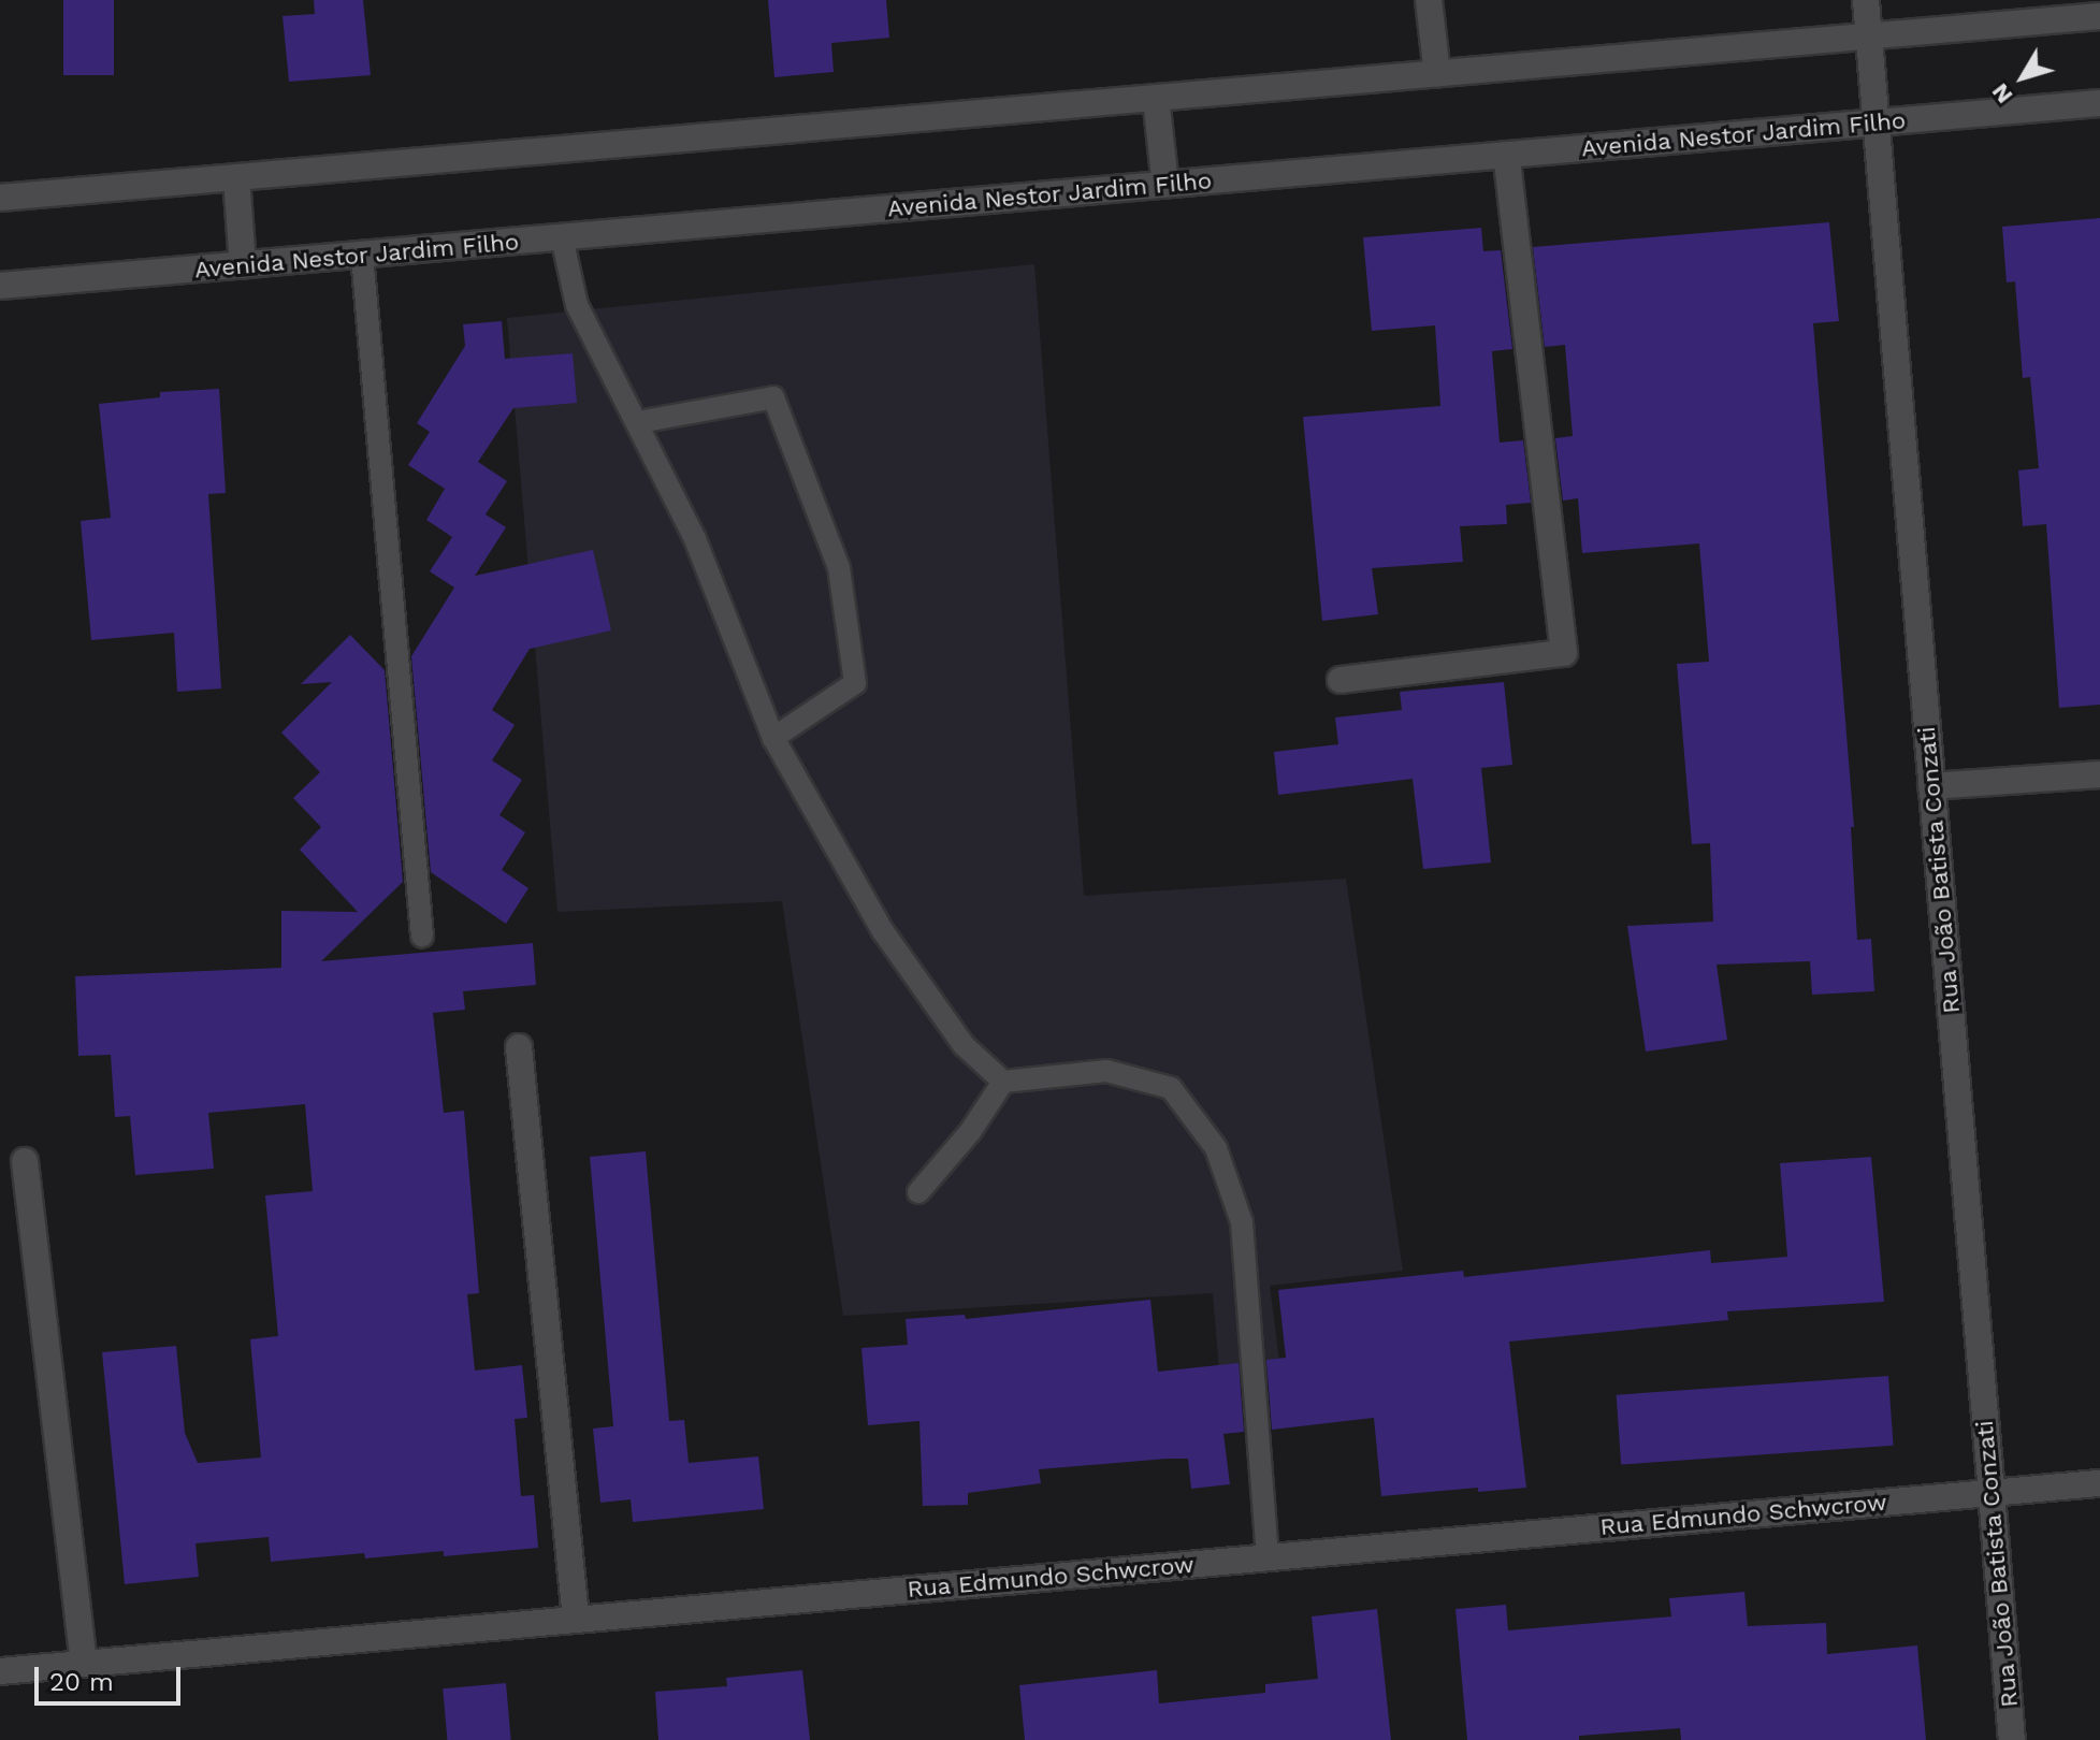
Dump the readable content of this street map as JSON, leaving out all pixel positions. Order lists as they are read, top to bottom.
{
  "streets": {
    "street": ["Avenida Nestor Jardim Filho", "Rua João Batista Conzati", "Rua Edmundo Schwcrow"]
  },
  "crossings": [
    ["Avenida Nestor Jardim Filho", "Rua João Batista Conzati"],
    ["Rua João Batista Conzati", "Rua Edmundo Schwcrow"]
  ],
  "scale_bar": "20 m",
  "north": "bottom left"
}
